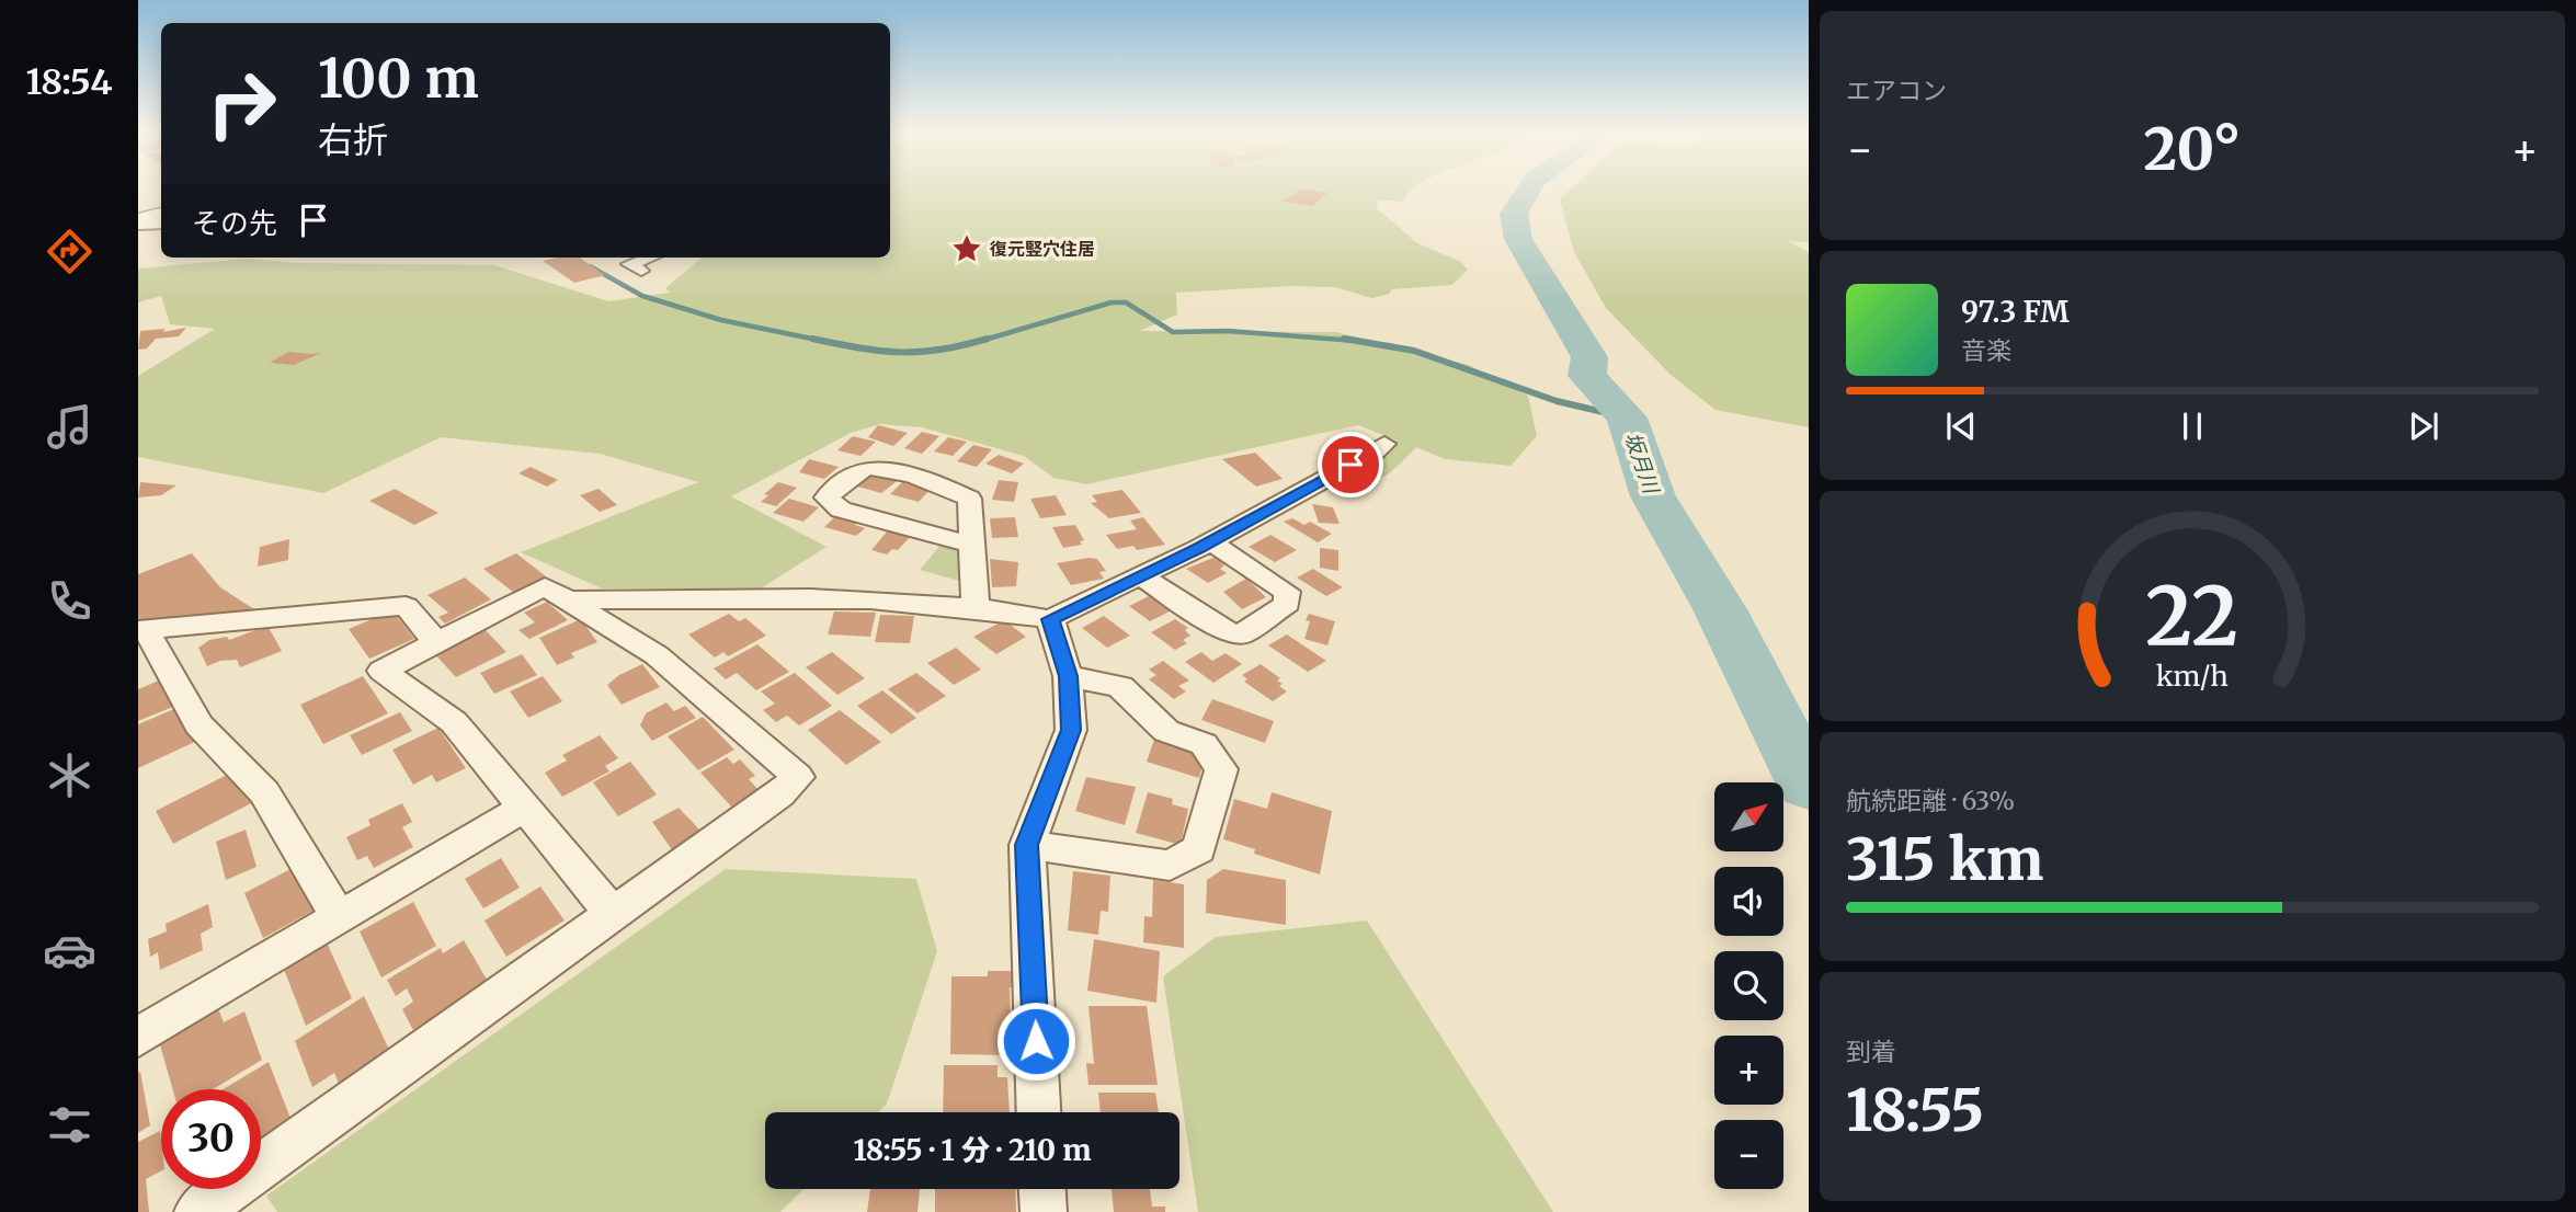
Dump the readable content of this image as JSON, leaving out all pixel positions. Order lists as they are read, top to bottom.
{
  "water": ["坂月川"],
  "places": {
    "place": ["復元竪穴住居"]
  },
  "north": "top right",
  "page": {
    "tabs": "18:54",
    "tile": [
      "エアコン",
      ["航続距離 · 63%", "315 km"],
      ["到着", "18:55"]
    ],
    "turn": ["100 m", "右折"],
    "heat": ["−", "20°", "+"],
    "then": "その先",
    "song": ["97.3 FM", "音楽"],
    "map_buttons": ["+", "−"],
    "limit": "30",
    "trip": "18:55 · 1 分 · 210 m",
    "gauge": ["22", "km/h"]
  }
}
